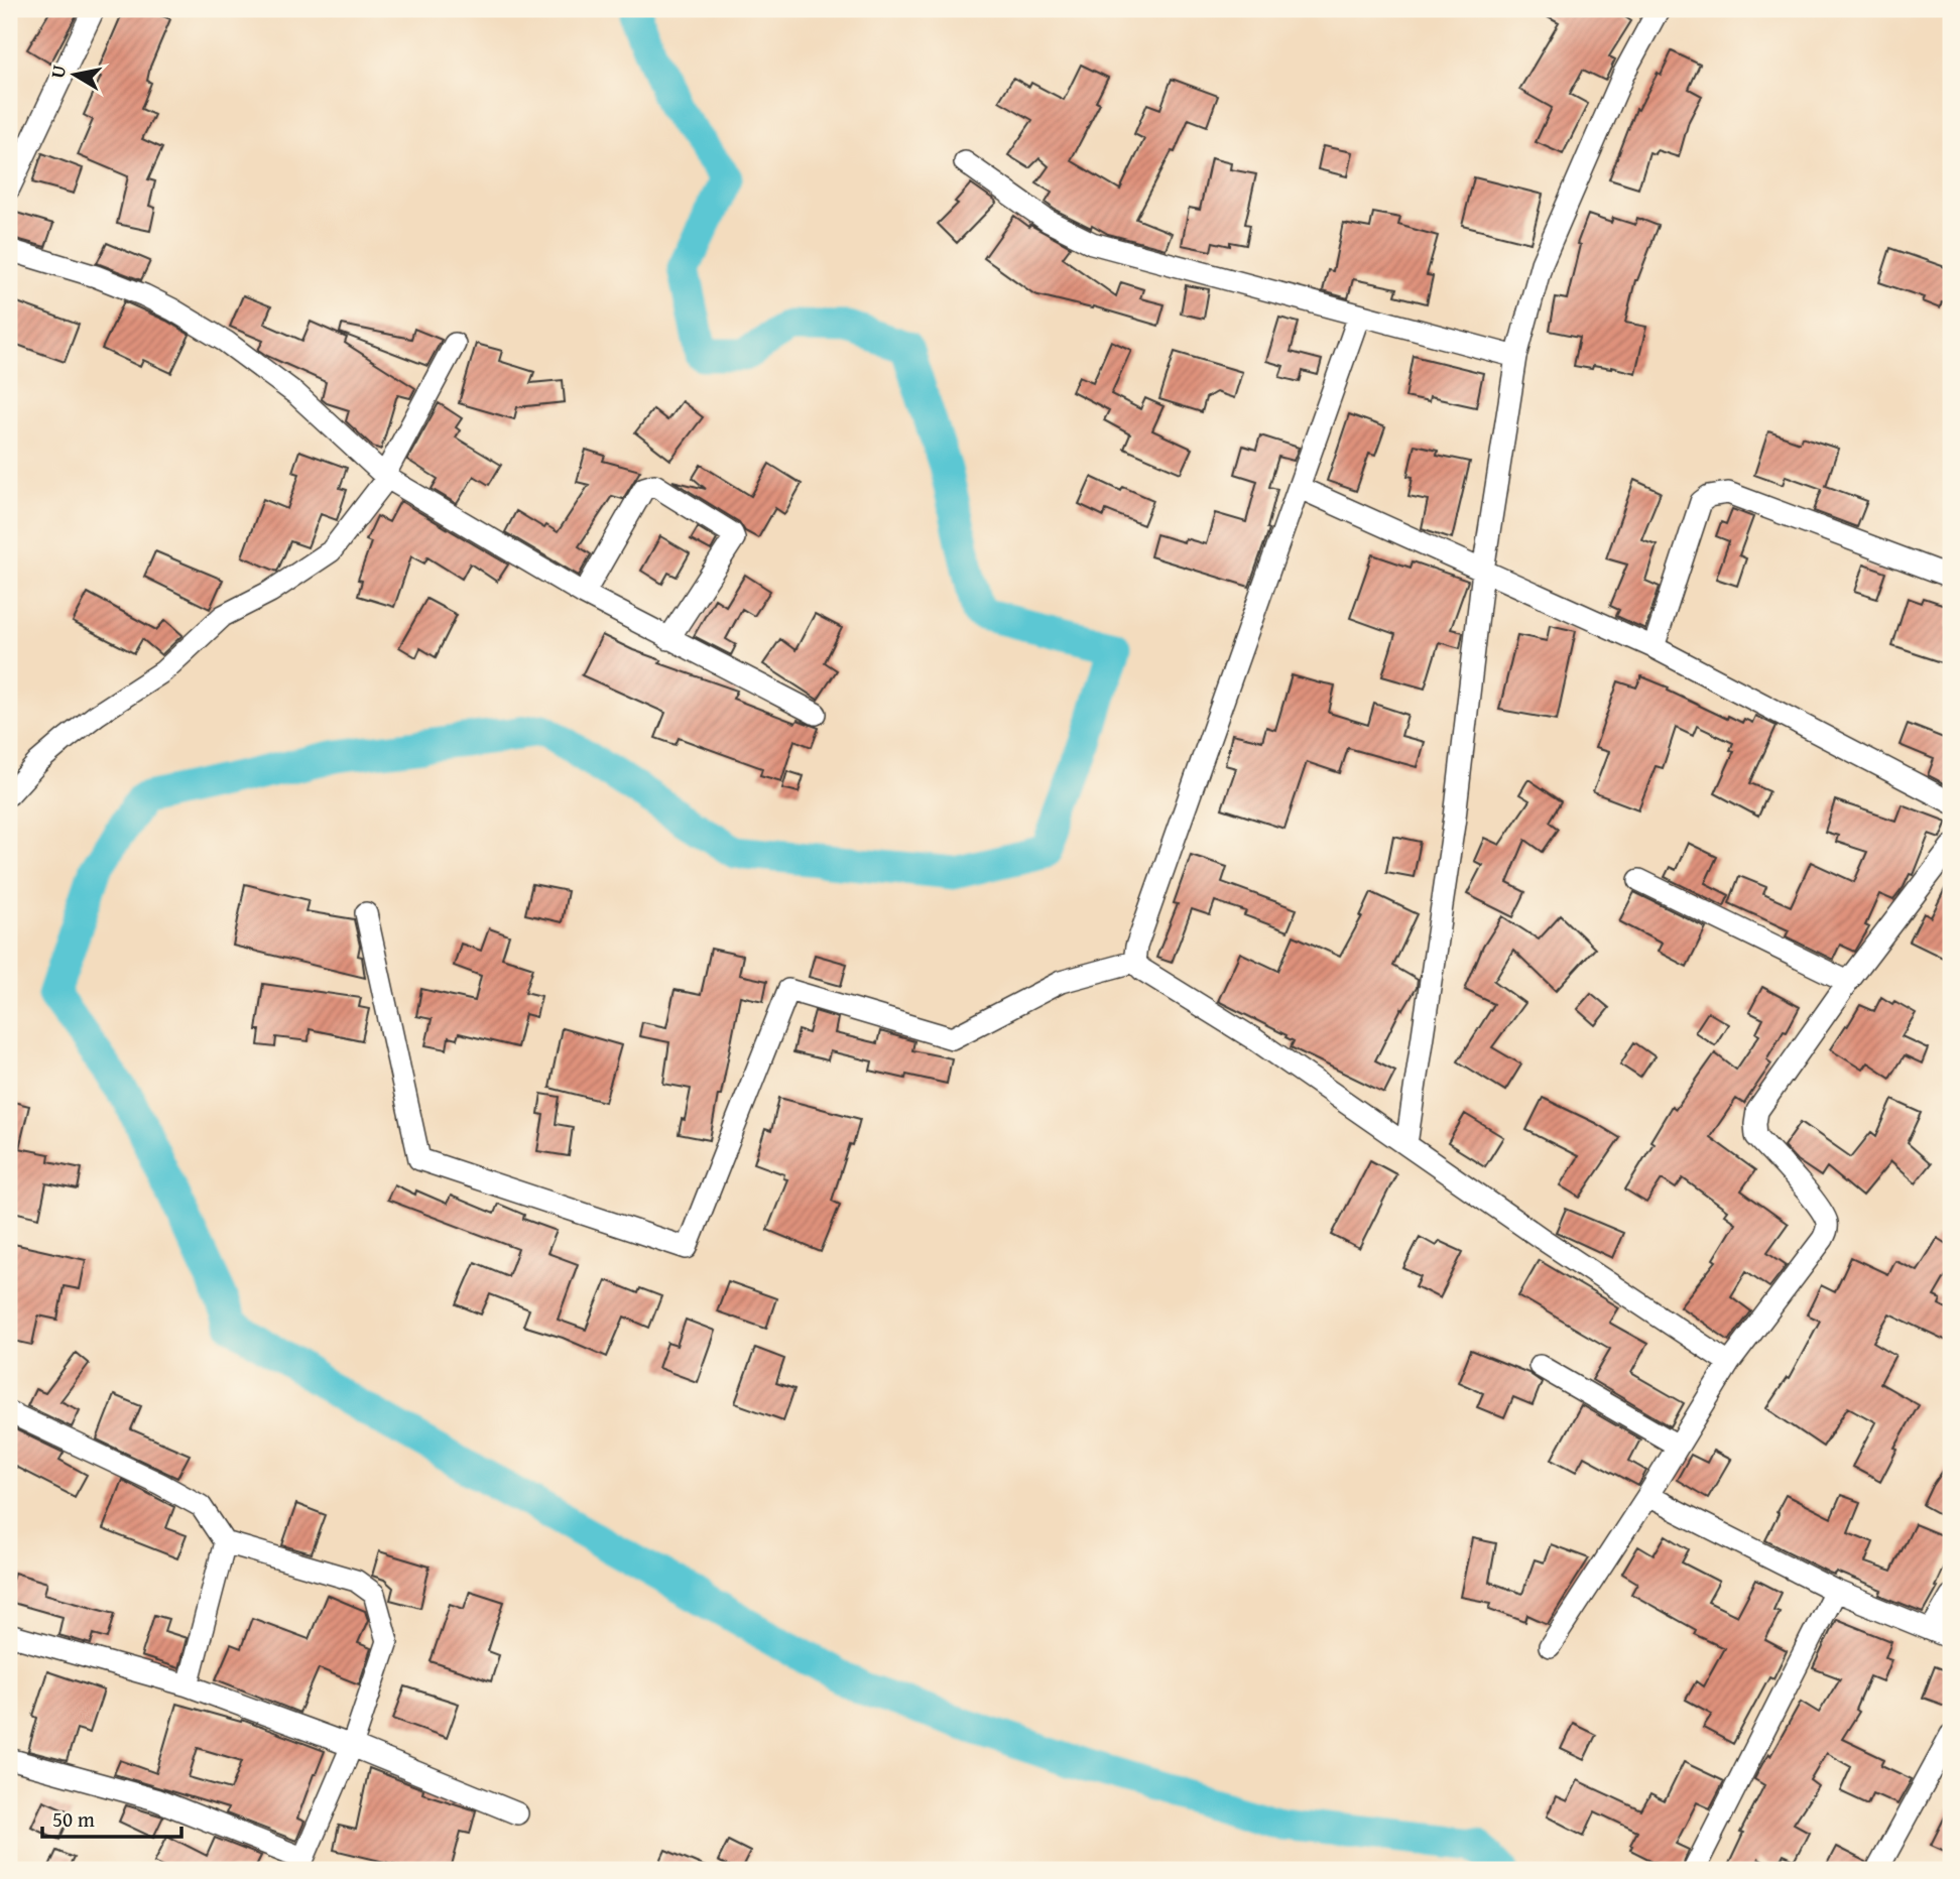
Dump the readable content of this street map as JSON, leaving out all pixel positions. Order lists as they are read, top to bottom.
{
  "scale_bar": "50 m",
  "north": "left"
}
